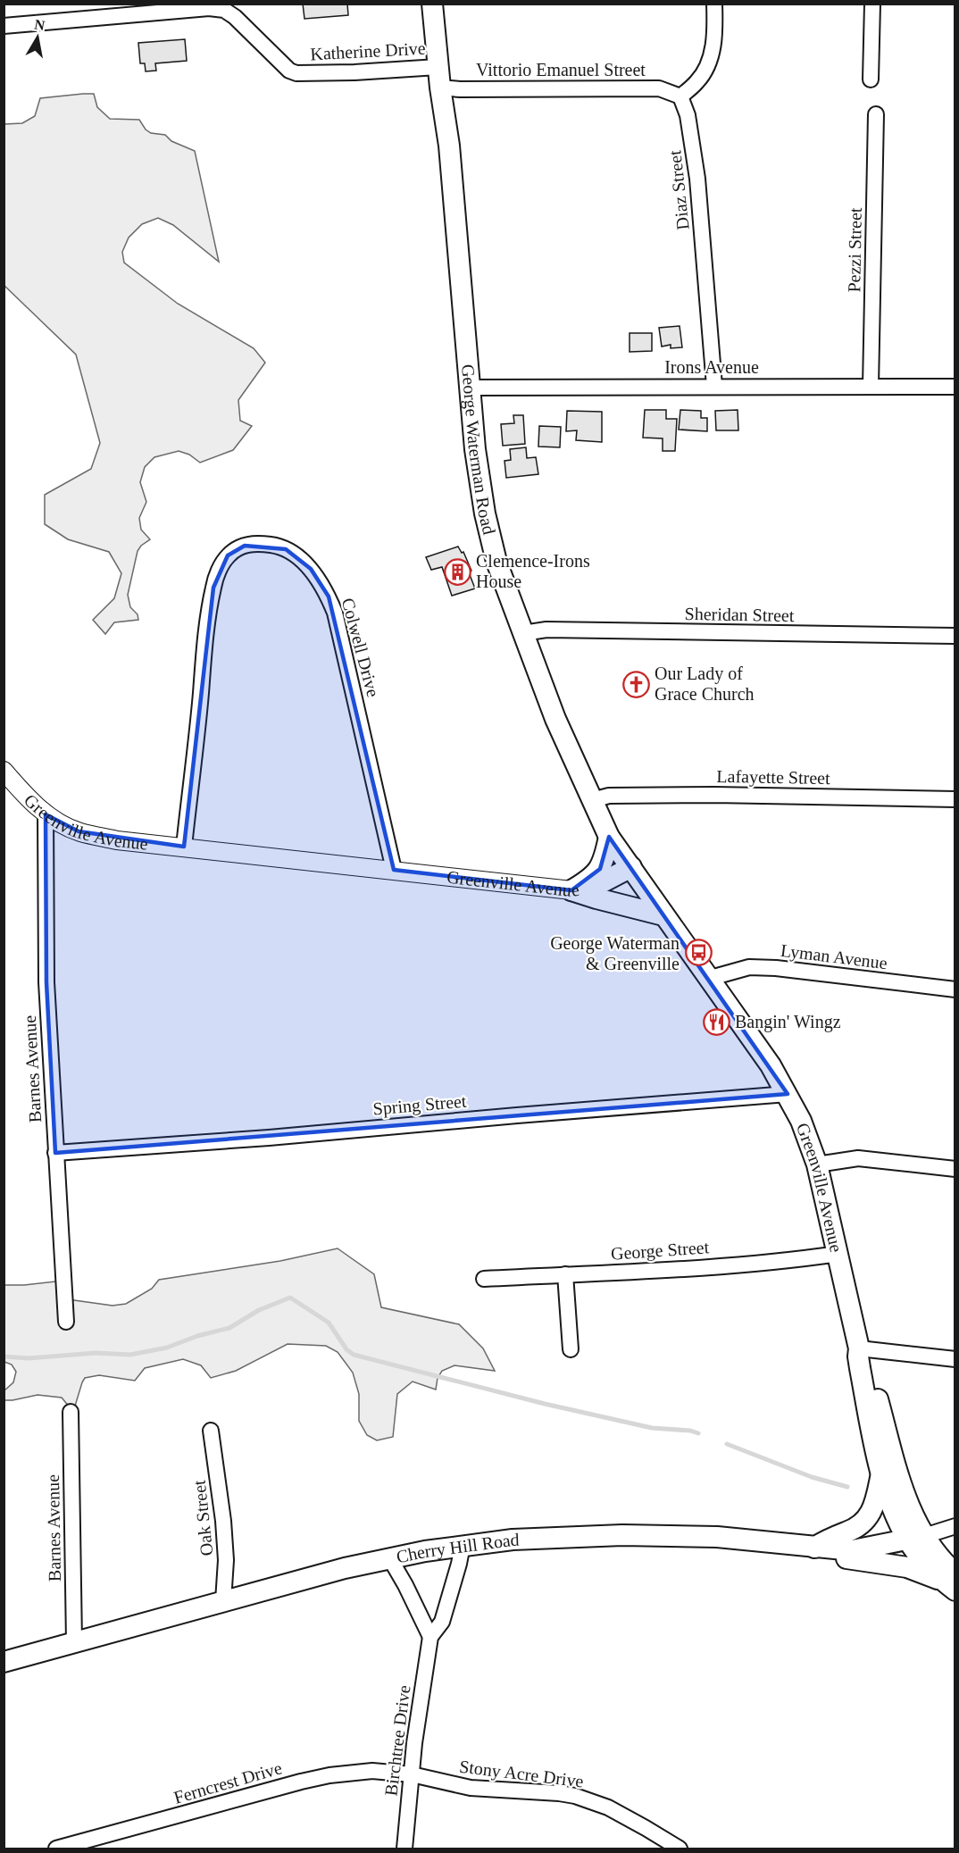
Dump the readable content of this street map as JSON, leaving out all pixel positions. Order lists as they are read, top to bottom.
{
  "streets": {
    "main road": ["George Waterman Road", "Greenville Avenue", "Cherry Hill Road"],
    "street": [
      "Katherine Drive",
      "Vittorio Emanuel Street",
      "Diaz Street",
      "Pezzi Street",
      "Irons Avenue",
      "Sheridan Street",
      "Colwell Drive",
      "Lafayette Street",
      "Lyman Avenue",
      "Barnes Avenue",
      "Spring Street",
      "George Street",
      "Oak Street",
      "Birchtree Drive",
      "Stony Acre Drive",
      "Ferncrest Drive"
    ]
  },
  "crossings": [
    ["Katherine Drive", "George Waterman Road"],
    ["Vittorio Emanuel Street", "Diaz Street"],
    ["Vittorio Emanuel Street", "George Waterman Road"],
    ["Diaz Street", "Irons Avenue"],
    ["Pezzi Street", "Irons Avenue"],
    ["Irons Avenue", "George Waterman Road"],
    ["George Waterman Road", "Sheridan Street"],
    ["George Waterman Road", "Lafayette Street"],
    ["George Waterman Road", "Greenville Avenue"],
    ["Colwell Drive", "Greenville Avenue"],
    ["Greenville Avenue", "Lyman Avenue"],
    ["Greenville Avenue", "Barnes Avenue"],
    ["Greenville Avenue", "Spring Street"],
    ["Greenville Avenue", "George Street"],
    ["Greenville Avenue", "Cherry Hill Road"],
    ["Barnes Avenue", "Spring Street"],
    ["Barnes Avenue", "Cherry Hill Road"],
    ["Oak Street", "Cherry Hill Road"],
    ["Cherry Hill Road", "Birchtree Drive"],
    ["Birchtree Drive", "Stony Acre Drive"],
    ["Birchtree Drive", "Ferncrest Drive"],
    ["Stony Acre Drive", "Ferncrest Drive"]
  ],
  "places": {
    "building": ["Clemence-Irons House"],
    "church": ["Our Lady of Grace Church"],
    "bus stop": ["George Waterman & Greenville"],
    "restaurant": ["Bangin' Wingz"]
  },
  "north": "top"
}
